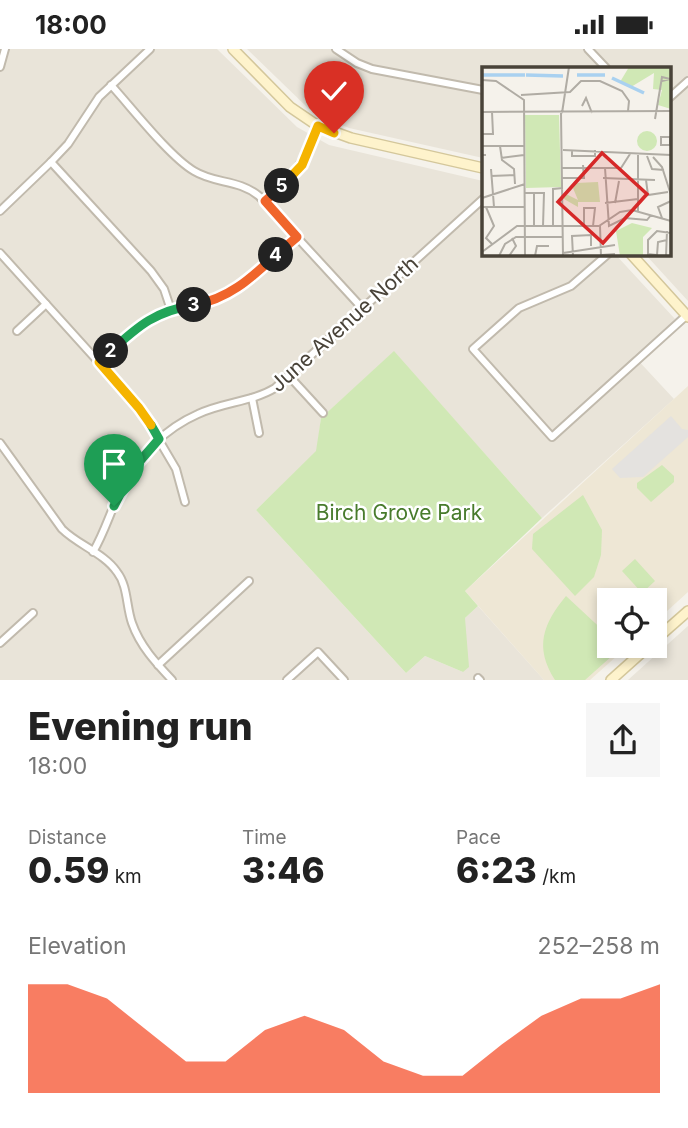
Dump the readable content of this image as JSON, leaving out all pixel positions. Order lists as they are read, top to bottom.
{
  "streets": {
    "street": ["June Avenue North"]
  },
  "parks": ["Birch Grove Park"],
  "page": {
    "status": "18:00",
    "pins": [
      "5",
      "4",
      "3",
      "2"
    ],
    "heading": ["Evening run", "18:00"],
    "stats": [
      ["Distance", "0.59 km"],
      ["Time", "3:46"],
      ["Pace", "6:23 /km"]
    ],
    "chart": ["Elevation", "252–258 m"]
  }
}
